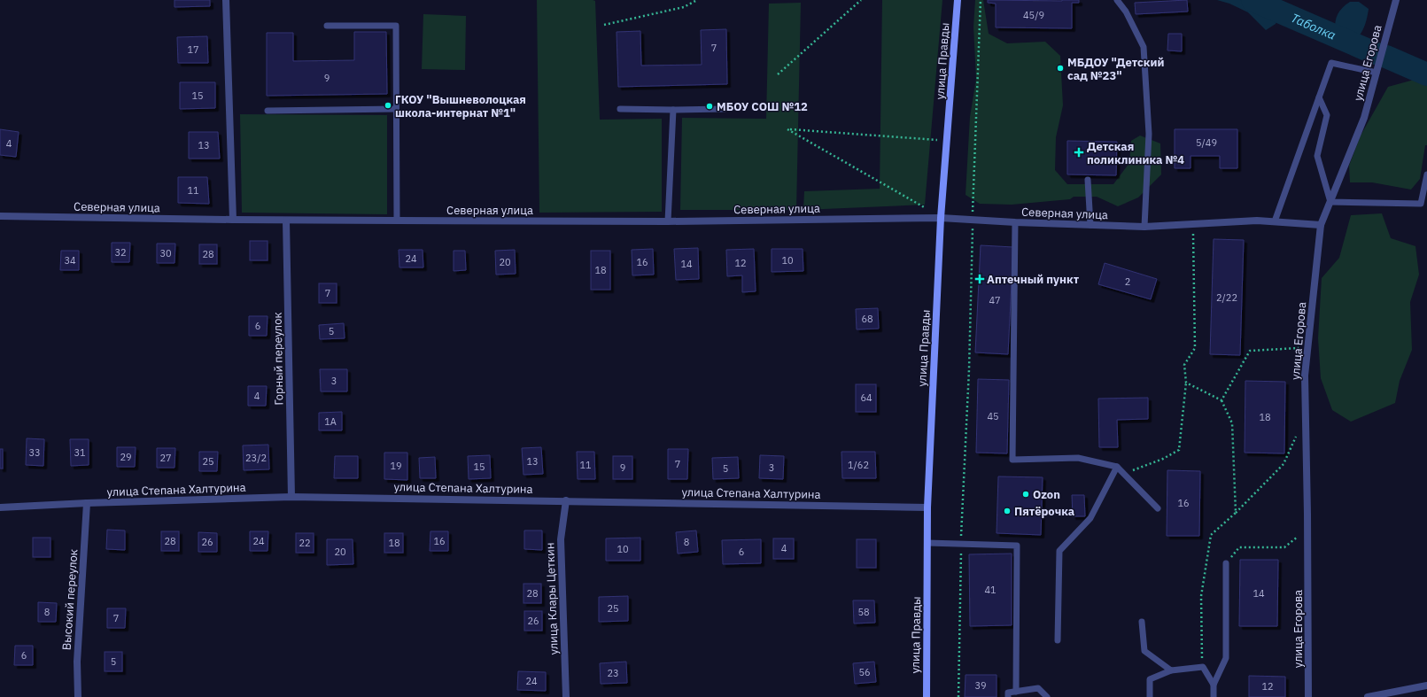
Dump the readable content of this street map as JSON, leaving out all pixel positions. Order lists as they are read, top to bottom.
{
  "streets": {
    "street": [
      "улица Правды",
      "улица Егорова",
      "Северная улица",
      "Горный переулок",
      "улица Степана Халтурина",
      "улица Клары Цеткин",
      "Высокий переулок"
    ]
  },
  "crossings": [
    ["улица Правды", "Северная улица"],
    ["улица Правды", "улица Степана Халтурина"],
    ["улица Егорова", "Северная улица"],
    ["Северная улица", "Горный переулок"],
    ["Горный переулок", "улица Степана Халтурина"],
    ["улица Степана Халтурина", "улица Клары Цеткин"],
    ["улица Степана Халтурина", "Высокий переулок"]
  ],
  "water": ["Таболка"],
  "places": {
    "other": [
      "МБДОУ \"Детский сад №23\"",
      "ГКОУ \"Вышневолоцкая школа-интернат №1\"",
      "МБОУ СОШ №12",
      "Ozon",
      "Пятёрочка"
    ],
    "health": ["Детская поликлиника №4", "Аптечный пункт"]
  },
  "house_numbers": [
    "45/9",
    "7",
    "17",
    "9",
    "15",
    "5/49",
    "4",
    "13",
    "11",
    "32",
    "30",
    "28",
    "24",
    "34",
    "10",
    "20",
    "16",
    "12",
    "14",
    "18",
    "2",
    "7",
    "2/22",
    "47",
    "68",
    "6",
    "5",
    "3",
    "4",
    "64",
    "45",
    "18",
    "1А",
    "33",
    "31",
    "29",
    "27",
    "23/2",
    "25",
    "13",
    "7",
    "11",
    "1/62",
    "19",
    "15",
    "9",
    "3",
    "5",
    "16",
    "28",
    "24",
    "16",
    "26",
    "8",
    "22",
    "18",
    "4",
    "10",
    "20",
    "6",
    "41",
    "28",
    "14",
    "25",
    "8",
    "58",
    "7",
    "26",
    "6",
    "5",
    "56",
    "23",
    "24",
    "39",
    "12"
  ]
}
